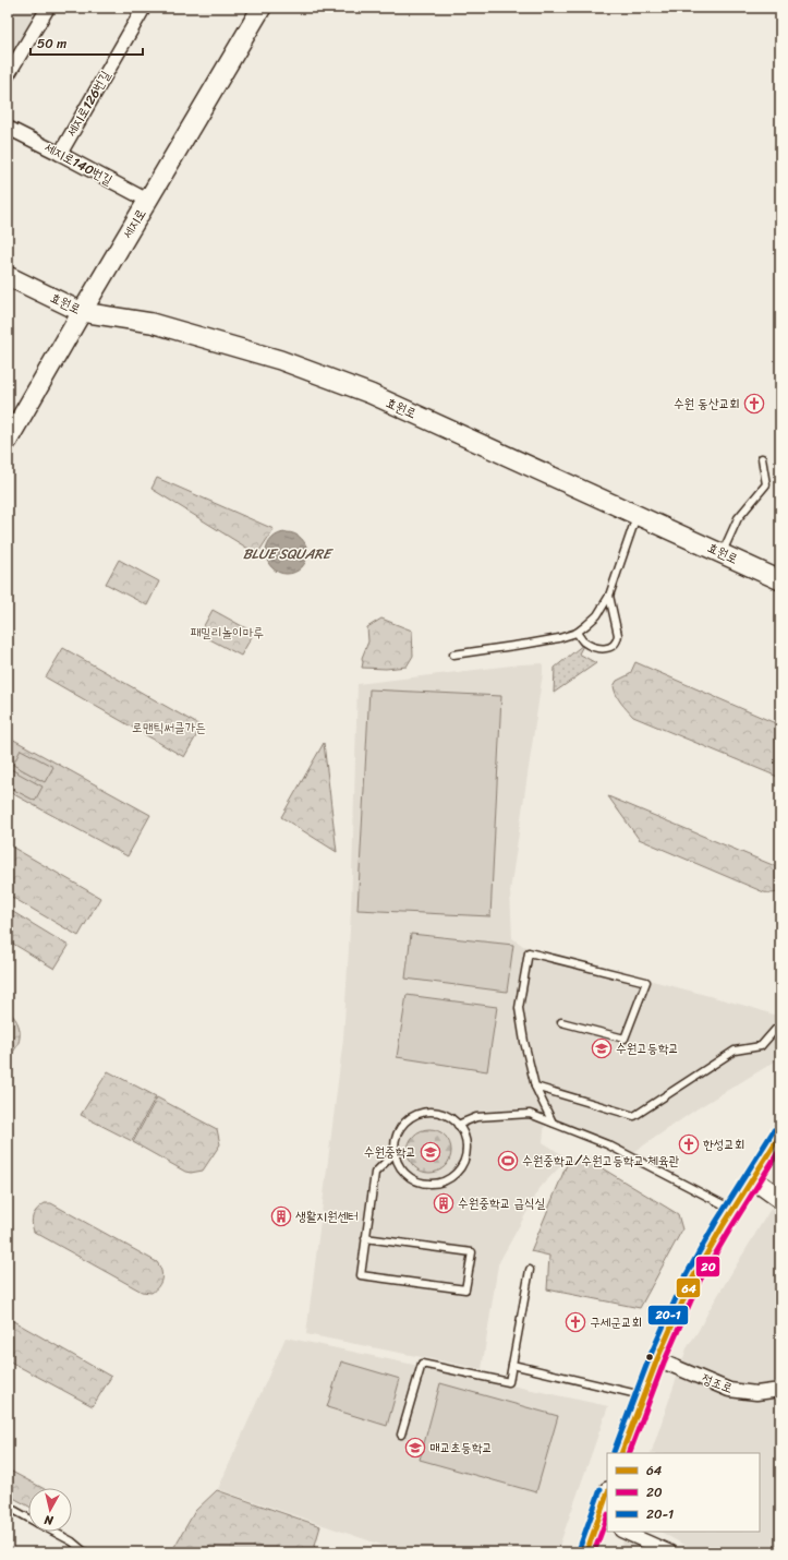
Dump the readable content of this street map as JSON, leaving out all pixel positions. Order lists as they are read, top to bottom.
{
  "streets": {
    "street": [
      "세지로126번길",
      "세지로140번길",
      "세지로",
      "효원로",
      "정조로"
    ]
  },
  "crossings": [
    ["세지로126번길", "세지로140번길"],
    ["세지로140번길", "세지로"],
    ["세지로", "효원로"]
  ],
  "water": ["BLUE SQUARE"],
  "parks": ["패밀리놀이마루", "로맨틱써클가든"],
  "places": {
    "church": ["수원 동산교회", "한성교회", "구세군교회"],
    "school or university": ["수원고등학교", "수원중학교", "매교초등학교"],
    "sports": ["수원중학교/수원고등학교 체육관"],
    "building": ["수원중학교 급식실", "생활지원센터"]
  },
  "lines": ["transit line 20-1", "transit line 64", "transit line 20"],
  "legend": ["64", "20", "20-1"],
  "scale_bar": "50 m",
  "north": "bottom"
}
